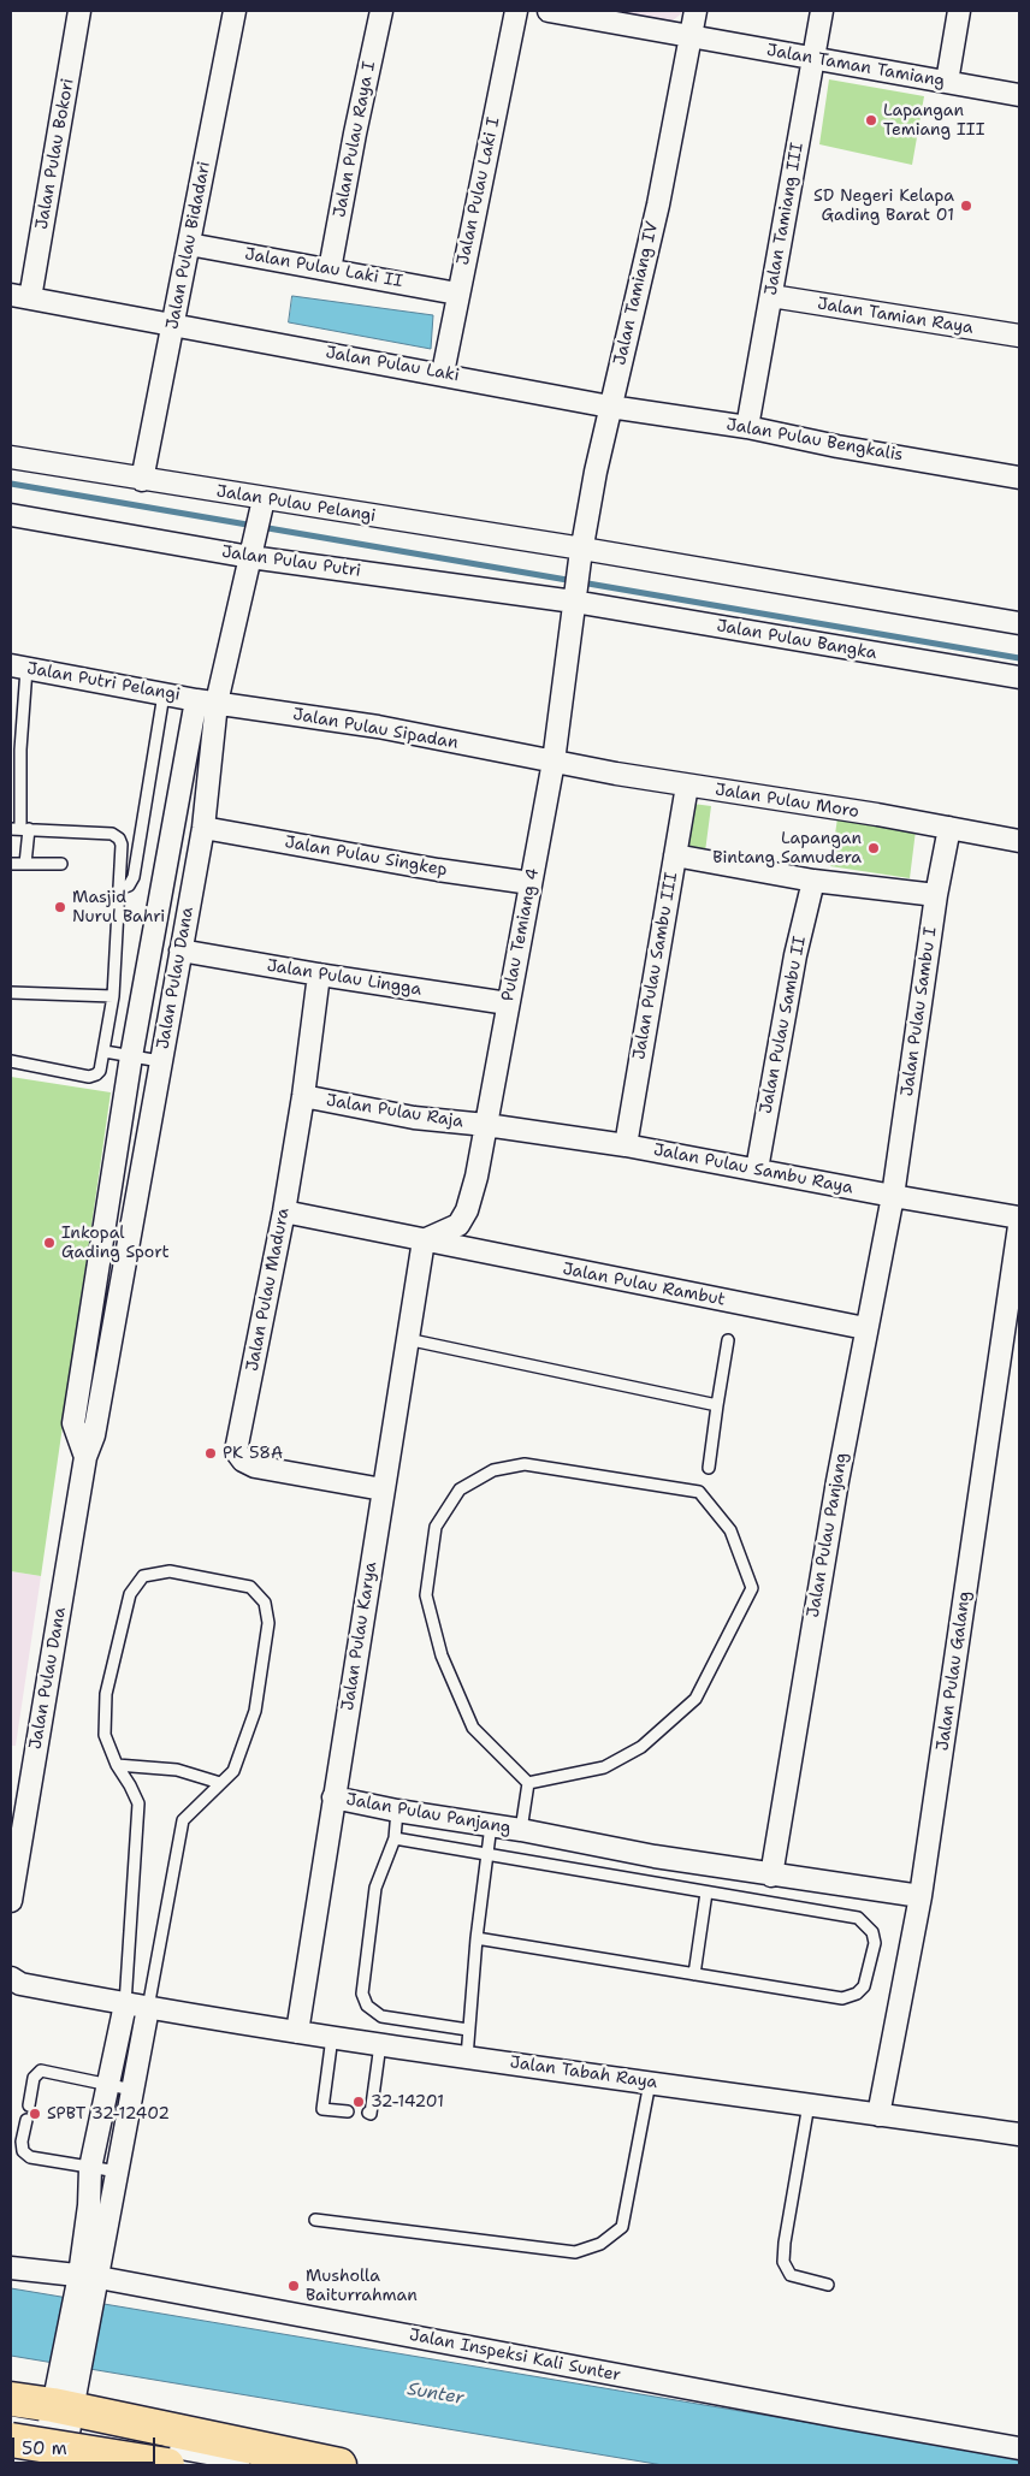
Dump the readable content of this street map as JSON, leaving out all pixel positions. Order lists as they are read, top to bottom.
{
  "streets": {
    "street": [
      "Jalan Taman Tamiang",
      "Jalan Pulau Raya I",
      "Jalan Pulau Bokori",
      "Jalan Pulau Laki I",
      "Jalan Tamiang III",
      "Jalan Pulau Bidadari",
      "Jalan Pulau Laki II",
      "Jalan Tamiang IV",
      "Jalan Tamian Raya",
      "Jalan Pulau Laki",
      "Jalan Pulau Bengkalis",
      "Jalan Pulau Pelangi",
      "Jalan Pulau Putri",
      "Jalan Pulau Bangka",
      "Jalan Putri Pelangi",
      "Jalan Pulau Sipadan",
      "Jalan Pulau Moro",
      "Jalan Pulau Singkep",
      "Pulau Temiang 4",
      "Jalan Pulau Sambu III",
      "Jalan Pulau Dana",
      "Jalan Pulau Lingga",
      "Jalan Pulau Sambu I",
      "Jalan Pulau Sambu II",
      "Jalan Pulau Raja",
      "Jalan Pulau Sambu Raya",
      "Jalan Pulau Rambut",
      "Jalan Pulau Madura",
      "Jalan Pulau Panjang",
      "Jalan Pulau Karya",
      "Jalan Pulau Galang",
      "Jalan Tabah Raya",
      "Jalan Inspeksi Kali Sunter"
    ]
  },
  "crossings": [
    ["Jalan Taman Tamiang", "Jalan Tamiang III"],
    ["Jalan Taman Tamiang", "Jalan Tamiang IV"],
    ["Jalan Pulau Raya I", "Jalan Pulau Laki II"],
    ["Jalan Pulau Bokori", "Jalan Pulau Laki"],
    ["Jalan Pulau Laki I", "Jalan Pulau Laki II"],
    ["Jalan Pulau Laki I", "Jalan Pulau Laki"],
    ["Jalan Tamiang III", "Jalan Tamian Raya"],
    ["Jalan Tamiang III", "Jalan Pulau Bengkalis"],
    ["Jalan Pulau Bidadari", "Jalan Pulau Laki II"],
    ["Jalan Pulau Bidadari", "Jalan Pulau Laki"],
    ["Jalan Pulau Bidadari", "Jalan Pulau Pelangi"],
    ["Jalan Tamiang IV", "Jalan Pulau Laki"],
    ["Jalan Tamiang IV", "Jalan Pulau Bengkalis"],
    ["Jalan Tamiang IV", "Jalan Pulau Pelangi"],
    ["Jalan Tamiang IV", "Jalan Pulau Putri"],
    ["Jalan Tamiang IV", "Jalan Pulau Bangka"],
    ["Jalan Tamiang IV", "Pulau Temiang 4"],
    ["Jalan Pulau Laki", "Jalan Pulau Bengkalis"],
    ["Jalan Pulau Pelangi", "Jalan Pulau Dana"],
    ["Jalan Pulau Putri", "Jalan Pulau Bangka"],
    ["Jalan Pulau Putri", "Pulau Temiang 4"],
    ["Jalan Pulau Putri", "Jalan Pulau Dana"],
    ["Jalan Pulau Bangka", "Pulau Temiang 4"],
    ["Jalan Putri Pelangi", "Jalan Pulau Sipadan"],
    ["Jalan Putri Pelangi", "Jalan Pulau Dana"],
    ["Jalan Pulau Sipadan", "Jalan Pulau Moro"],
    ["Jalan Pulau Sipadan", "Pulau Temiang 4"],
    ["Jalan Pulau Sipadan", "Jalan Pulau Dana"],
    ["Jalan Pulau Moro", "Pulau Temiang 4"],
    ["Jalan Pulau Moro", "Jalan Pulau Sambu III"],
    ["Jalan Pulau Moro", "Jalan Pulau Sambu I"],
    ["Jalan Pulau Singkep", "Pulau Temiang 4"],
    ["Jalan Pulau Singkep", "Jalan Pulau Dana"],
    ["Pulau Temiang 4", "Jalan Pulau Lingga"],
    ["Pulau Temiang 4", "Jalan Pulau Raja"],
    ["Pulau Temiang 4", "Jalan Pulau Sambu Raya"],
    ["Pulau Temiang 4", "Jalan Pulau Rambut"],
    ["Pulau Temiang 4", "Jalan Pulau Karya"],
    ["Jalan Pulau Sambu III", "Jalan Pulau Sambu Raya"],
    ["Jalan Pulau Dana", "Jalan Pulau Lingga"],
    ["Jalan Pulau Lingga", "Jalan Pulau Madura"],
    ["Jalan Pulau Sambu I", "Jalan Pulau Sambu Raya"],
    ["Jalan Pulau Sambu I", "Jalan Pulau Panjang"],
    ["Jalan Pulau Sambu II", "Jalan Pulau Sambu Raya"],
    ["Jalan Pulau Raja", "Jalan Pulau Sambu Raya"],
    ["Jalan Pulau Raja", "Jalan Pulau Madura"],
    ["Jalan Pulau Sambu Raya", "Jalan Pulau Panjang"],
    ["Jalan Pulau Rambut", "Jalan Pulau Madura"],
    ["Jalan Pulau Rambut", "Jalan Pulau Panjang"],
    ["Jalan Pulau Rambut", "Jalan Pulau Karya"],
    ["Jalan Pulau Madura", "Jalan Pulau Karya"],
    ["Jalan Pulau Panjang", "Jalan Pulau Karya"],
    ["Jalan Pulau Panjang", "Jalan Pulau Galang"],
    ["Jalan Pulau Karya", "Jalan Tabah Raya"],
    ["Jalan Pulau Galang", "Jalan Tabah Raya"]
  ],
  "water": ["Sunter"],
  "places": [
    "Lapangan Temiang III",
    "SD Negeri Kelapa Gading Barat 01",
    "Lapangan Bintang Samudera",
    "Masjid Nurul Bahri",
    "Inkopal Gading Sport",
    "PK 58A",
    "32-14201",
    "SPBT 32-12402",
    "Musholla Baiturrahman"
  ],
  "scale_bar": "50 m"
}
